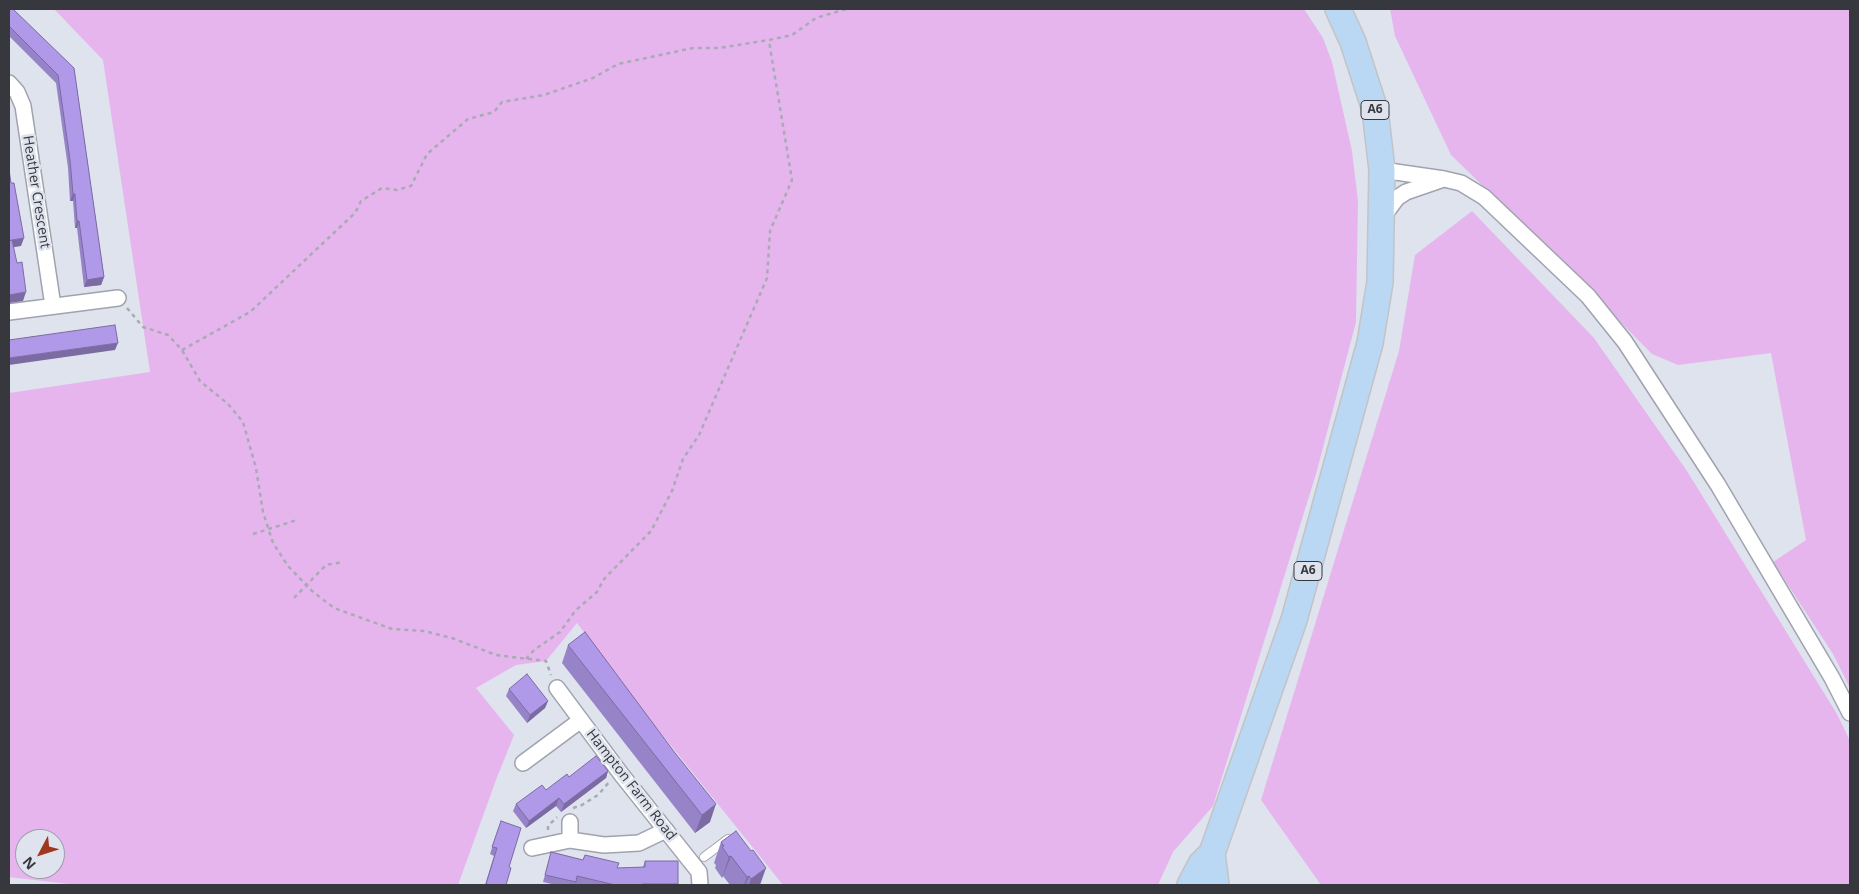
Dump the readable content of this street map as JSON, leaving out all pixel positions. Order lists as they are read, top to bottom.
{
  "streets": {
    "highway": ["A6"],
    "street": ["Heather Crescent", "Hampton Farm Road"]
  },
  "north": "bottom left"
}
